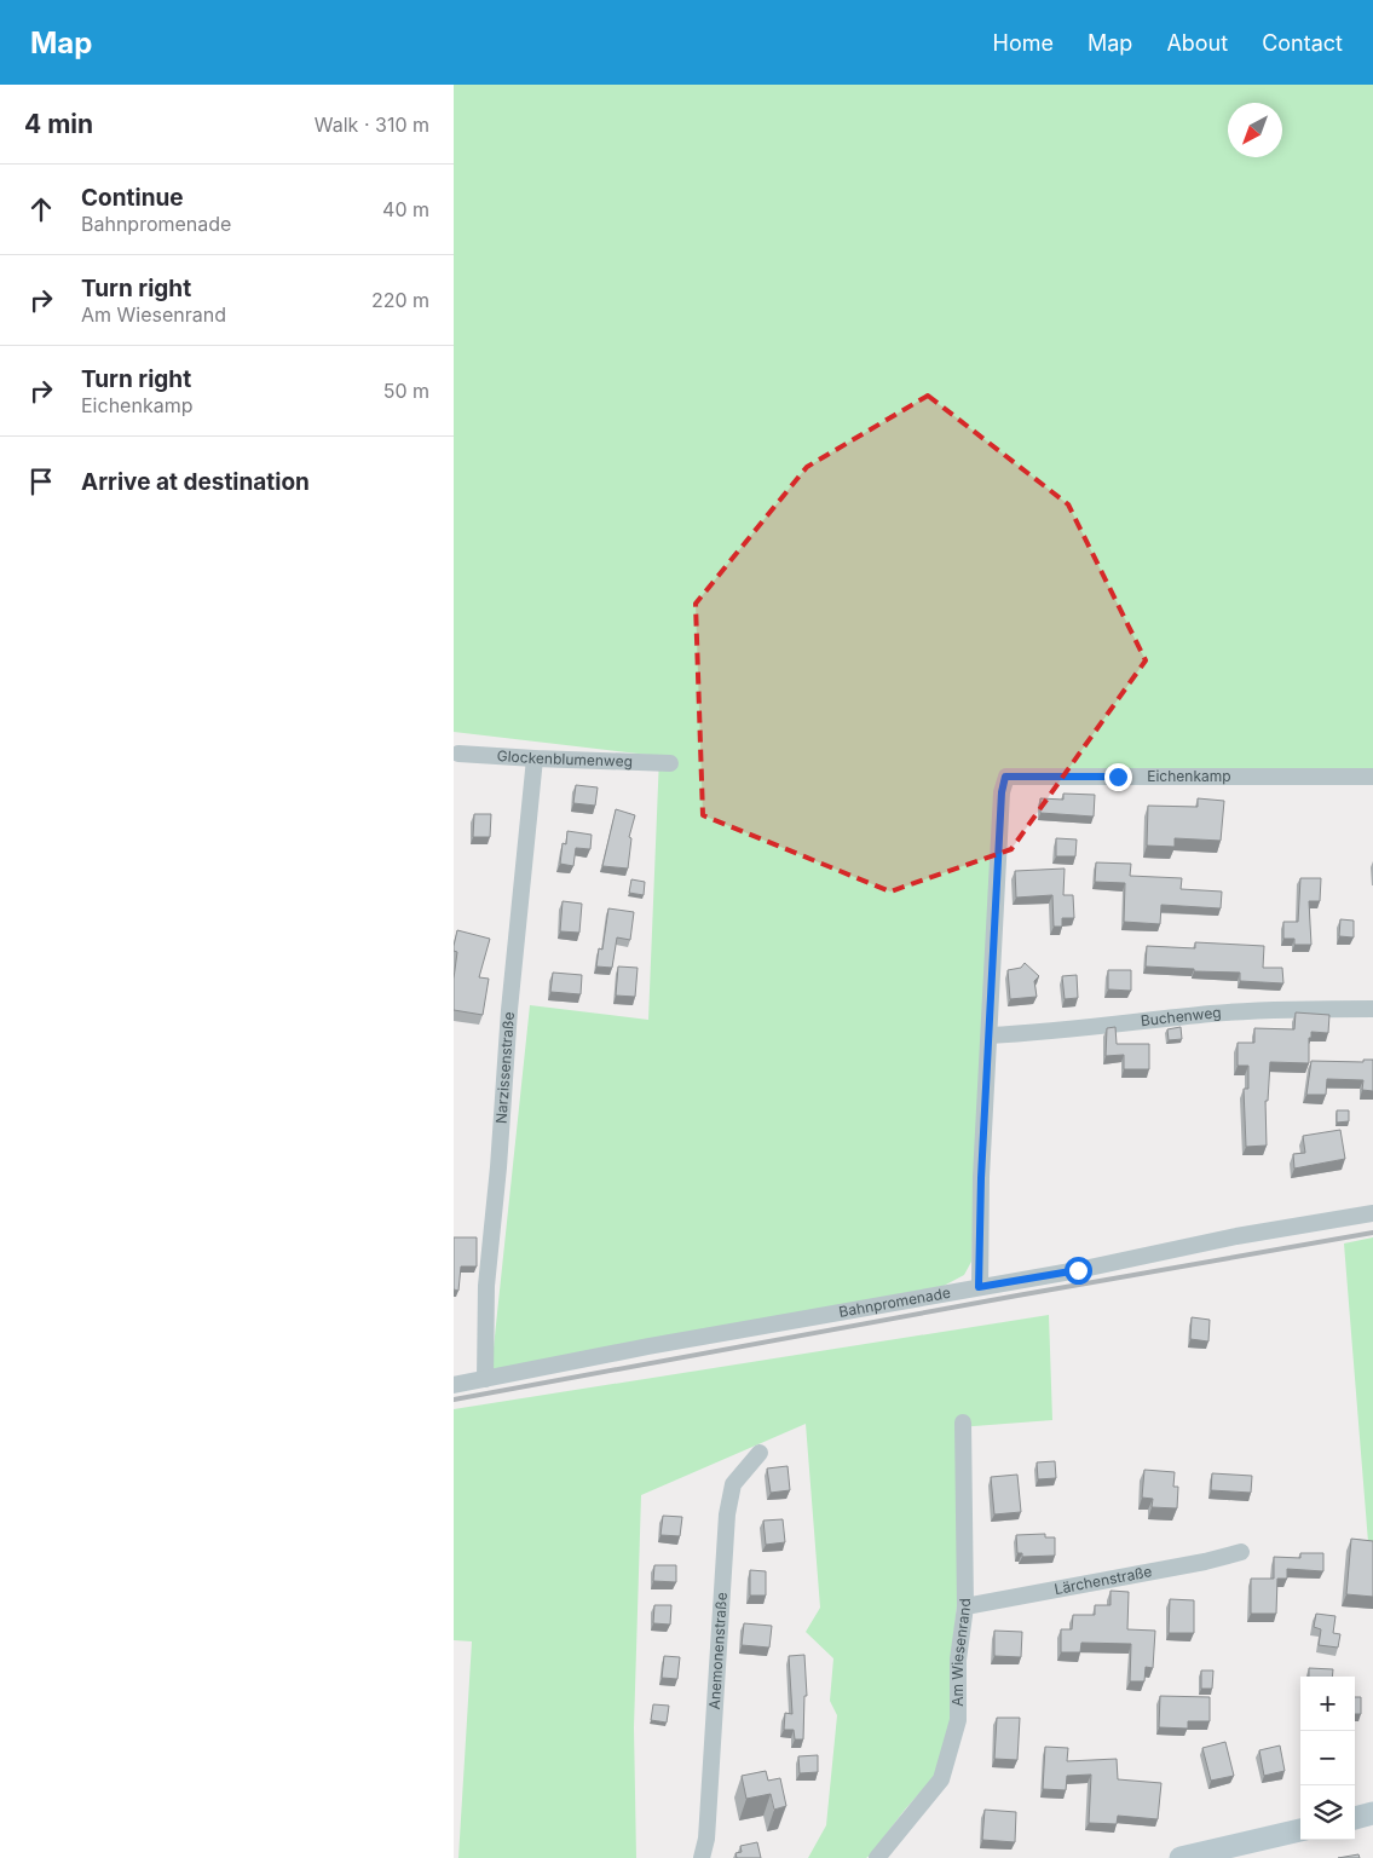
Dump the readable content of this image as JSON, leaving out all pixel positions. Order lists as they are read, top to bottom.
{
  "streets": {
    "street": [
      "Glockenblumenweg",
      "Eichenkamp",
      "Buchenweg",
      "Narzissenstraße",
      "Bahnpromenade",
      "Lärchenstraße",
      "Anemonenstraße",
      "Am Wiesenrand"
    ]
  },
  "crossings": [
    ["Glockenblumenweg", "Narzissenstraße"],
    ["Eichenkamp", "Buchenweg"],
    ["Narzissenstraße", "Bahnpromenade"],
    ["Lärchenstraße", "Am Wiesenrand"]
  ],
  "north": "bottom left",
  "page": {
    "header": "Map",
    "nav": [
      "Home",
      "Map",
      "About",
      "Contact"
    ],
    "heading": ["4 min", "Walk · 310 m"],
    "list": [
      ["Continue", "Bahnpromenade", "40 m"],
      ["Turn right", "Am Wiesenrand", "220 m"],
      ["Turn right", "Eichenkamp", "50 m"],
      "Arrive at destination"
    ],
    "map_buttons": ["+", "−"]
  }
}
